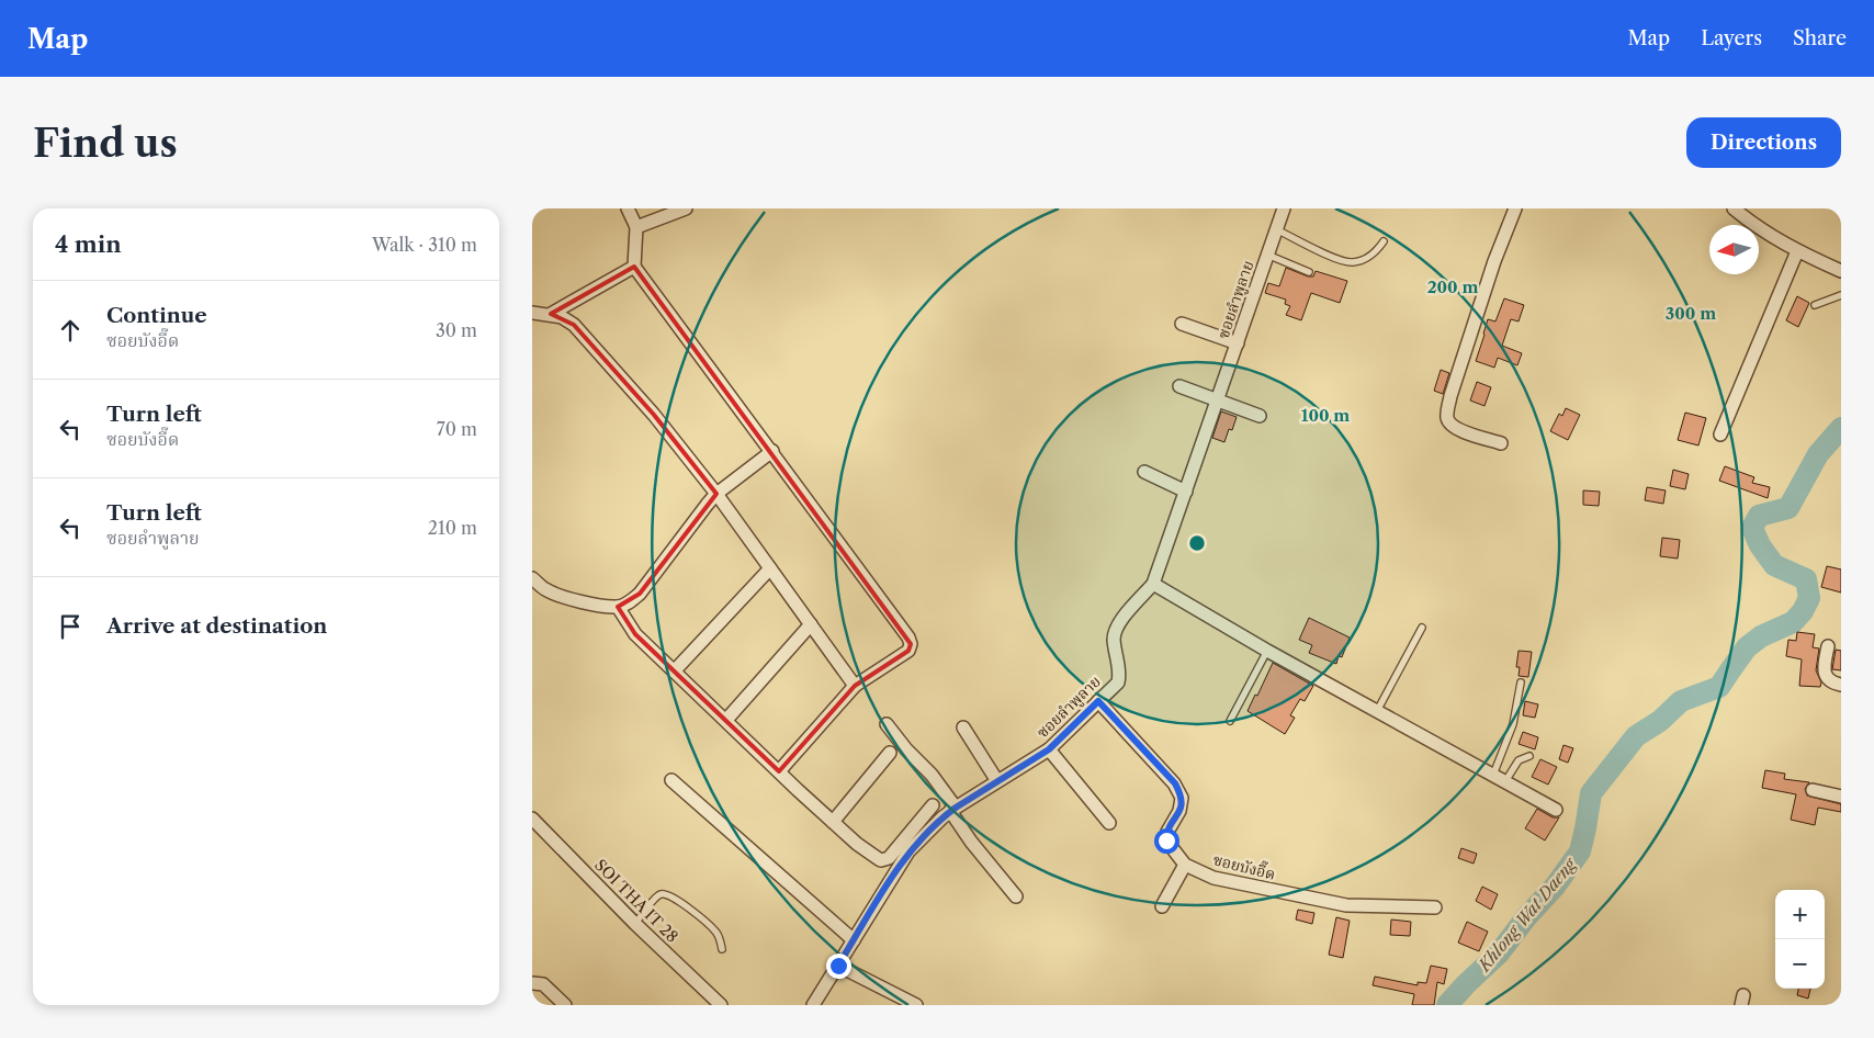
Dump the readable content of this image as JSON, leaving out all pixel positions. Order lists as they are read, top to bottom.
{
  "streets": {
    "street": ["ซอยลำพูลาย", "ซอยบังอี๊ด", "SOI THA IT 28"]
  },
  "crossings": [
    ["ซอยลำพูลาย", "ซอยบังอี๊ด"]
  ],
  "water": ["Khlong Wat Daeng"],
  "north": "left",
  "page": {
    "header": "Map",
    "nav": ["Map", "Layers", "Share"],
    "buttons": "Directions",
    "title": "Find us",
    "heading": ["4 min", "Walk · 310 m"],
    "list": [
      ["Continue", "ซอยบังอี๊ด", "30 m"],
      ["Turn left", "ซอยบังอี๊ด", "70 m"],
      ["Turn left", "ซอยลำพูลาย", "210 m"],
      "Arrive at destination"
    ],
    "map_buttons": ["+", "−"]
  },
  "rings": ["200 m", "300 m", "100 m"]
}
